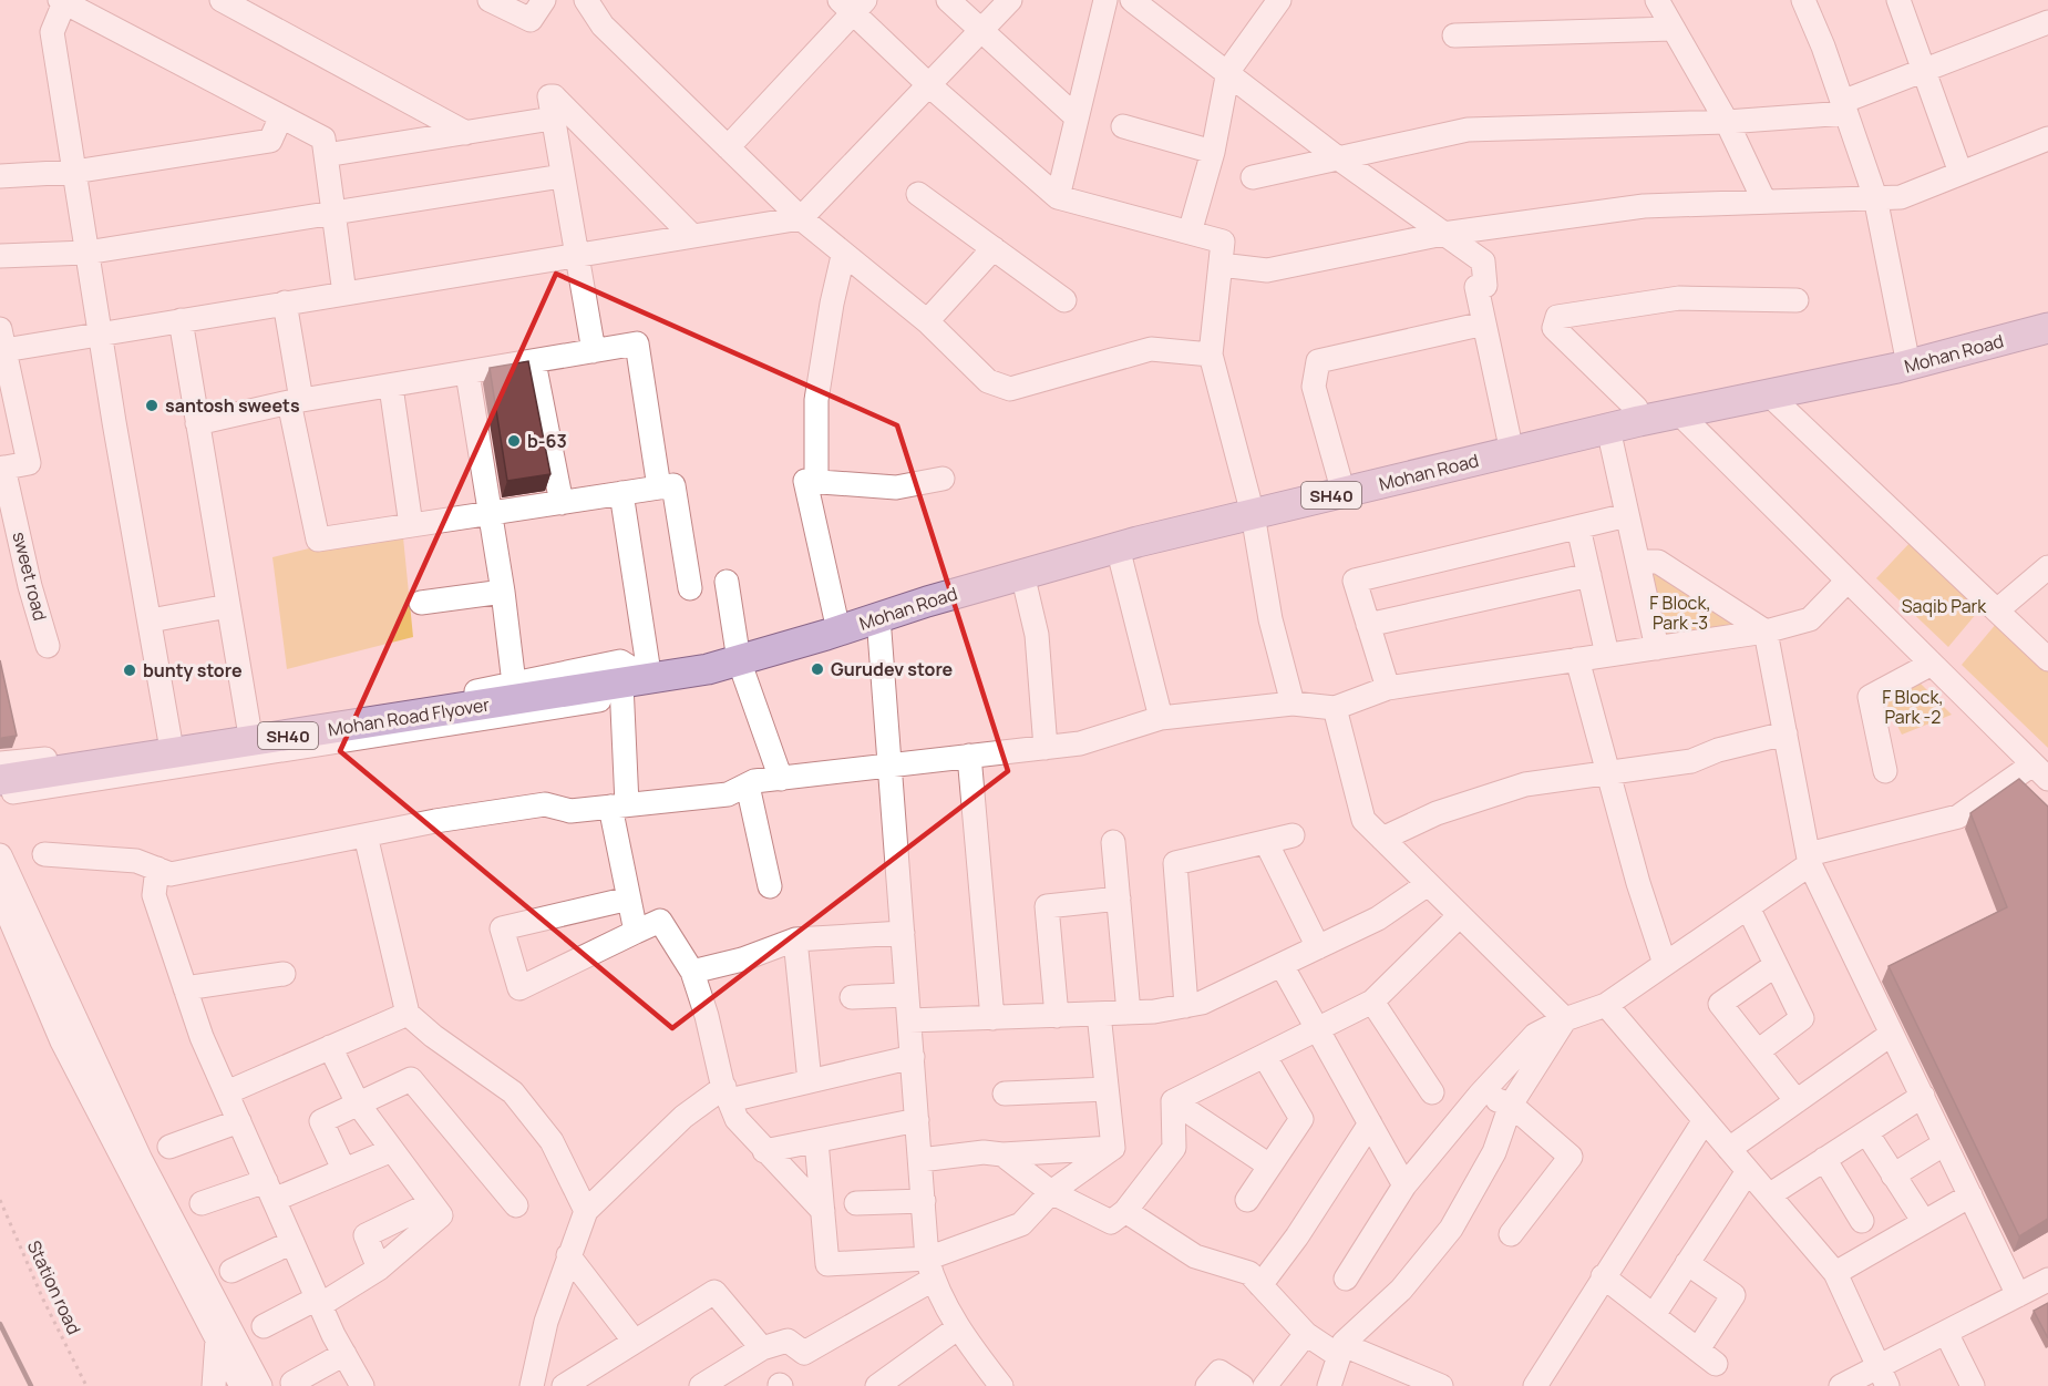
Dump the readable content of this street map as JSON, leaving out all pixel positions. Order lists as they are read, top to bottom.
{
  "streets": {
    "main road": ["Mohan Road", "SH40", "Mohan Road Flyover"],
    "street": ["sweet road"],
    "path": ["Station road"]
  },
  "crossings": [
    ["Mohan Road", "Mohan Road Flyover"]
  ],
  "parks": ["F Block, Park -3", "Saqib Park", "F Block, Park -2"],
  "places": [
    "santosh sweets",
    "b-63",
    "Gurudev store",
    "bunty store"
  ]
}
